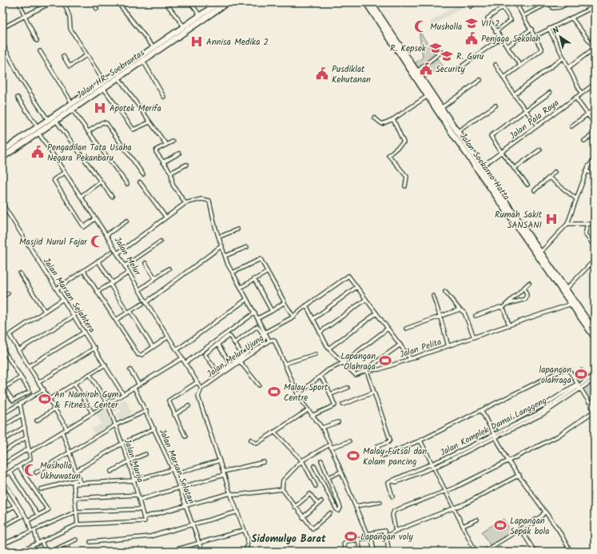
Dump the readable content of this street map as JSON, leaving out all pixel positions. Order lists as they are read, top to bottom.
{
  "streets": {
    "main road": ["Jalan HR. Soebrantas", "Jalan Soekarno Hatta"],
    "street": [
      "Jalan Pala Raya",
      "Jalan Melur",
      "Jalan Marsan Sejahtera",
      "Jalan Pelita",
      "Jalan Melur Ujung",
      "Jalan Komplek Damai Langgeng",
      "Jalan Marija",
      "Jalan Marsan Selatan"
    ]
  },
  "crossings": [
    ["Jalan HR. Soebrantas", "Jalan Melur"],
    ["Jalan Pala Raya", "Jalan Soekarno Hatta"],
    ["Jalan Soekarno Hatta", "Jalan Pelita"],
    ["Jalan Melur", "Jalan Melur Ujung"]
  ],
  "districts": ["Sidomulyo Barat"],
  "places": {
    "school or university": ["VII 2", "R. Kepsek", "R. Guru"],
    "mosque": ["Musholla", "Masjid Nurul Fajar", "Musholla Ukhuwatun"],
    "public building": [
      "Penjaga Sekolah",
      "Security",
      "Pusdiklat Kehutanan",
      "Pengadilan Tata Usaha Negara Pekanbaru"
    ],
    "hospital": ["Annisa Medika 2", "Apotek Merifa", "Rumah Sakit SANSANI"],
    "sports": [
      "Lapangan Olahraga",
      "lapangan olahraga",
      "Malay Sport Centre",
      "An Namiroh Gym & Fitness Center",
      "Malay Futsal dan Kolam pancing",
      "Lapangan Sepak bola",
      "Lapangan voly"
    ]
  },
  "north": "top left"
}
